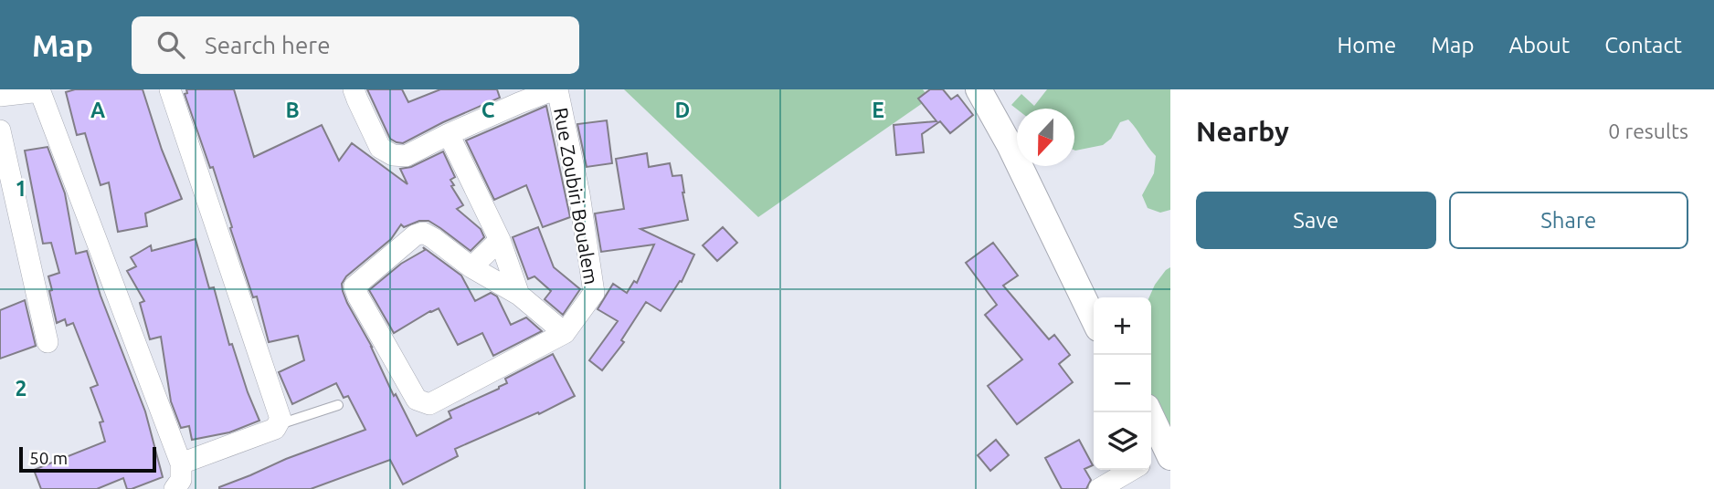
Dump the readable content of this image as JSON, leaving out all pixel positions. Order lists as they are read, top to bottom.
{
  "streets": {
    "street": ["Rue Zoubiri Boualem"]
  },
  "scale_bar": "50 m",
  "north": "bottom",
  "page": {
    "header": "Map",
    "search": "Search here",
    "nav": [
      "Home",
      "Map",
      "About",
      "Contact"
    ],
    "heading": ["Nearby", "0 results"],
    "buttons": ["Save", "Share"],
    "map_buttons": ["+", "−"],
    "scale": "50 m"
  },
  "grid": {
    "columns": [
      "A",
      "B",
      "C",
      "D",
      "E"
    ],
    "rows": ["1", "2"]
  }
}
